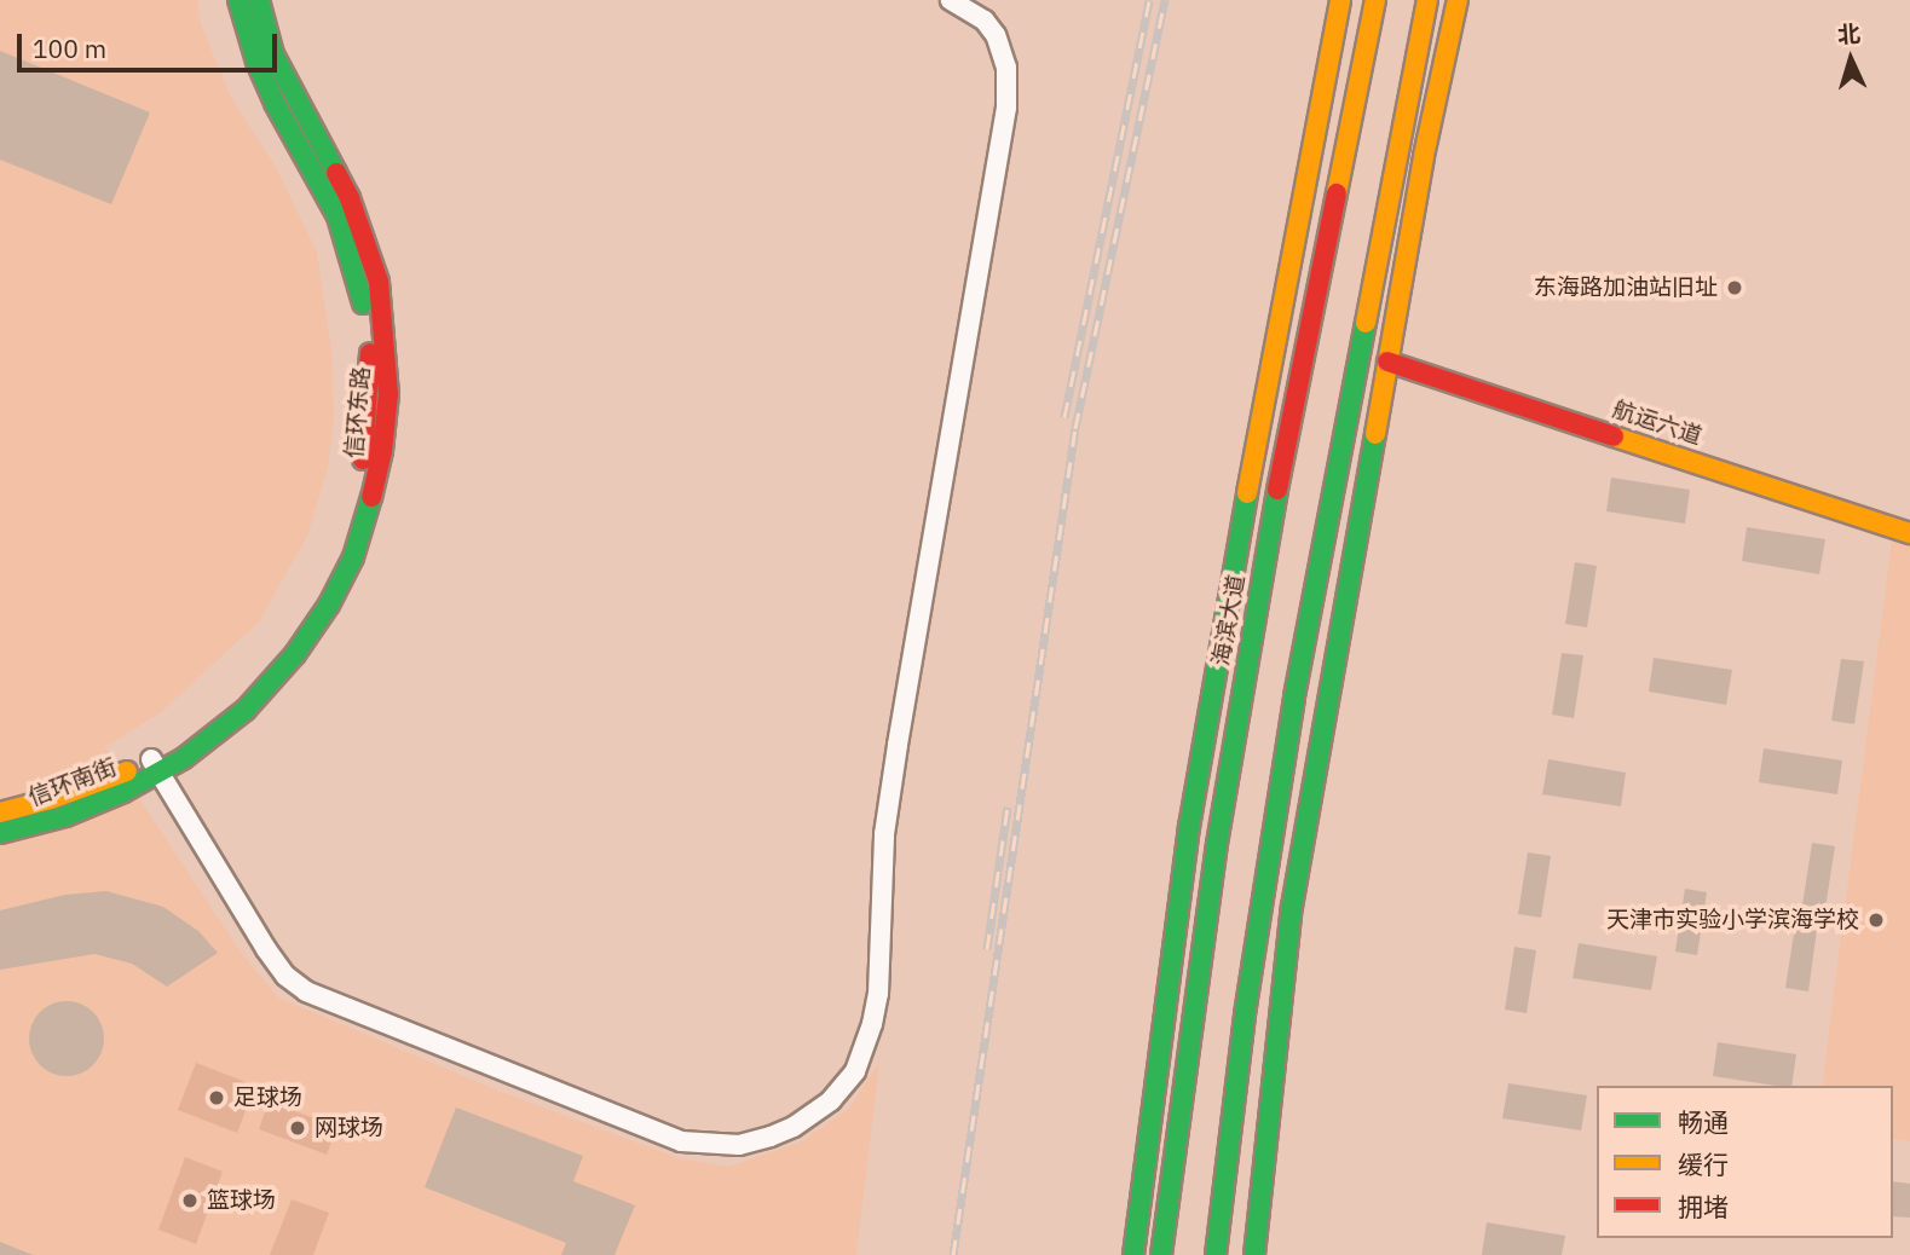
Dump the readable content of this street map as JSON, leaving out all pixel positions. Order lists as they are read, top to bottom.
{
  "streets": {
    "main road": [
      "信环东路",
      "航运六道",
      "海滨大道",
      "信环南街"
    ]
  },
  "crossings": [
    ["信环东路", "信环南街"]
  ],
  "places": [
    "东海路加油站旧址",
    "天津市实验小学滨海学校",
    "足球场",
    "网球场",
    "篮球场"
  ],
  "legend": ["畅通", "缓行", "拥堵"],
  "scale_bar": "100 m",
  "north": "top"
}
